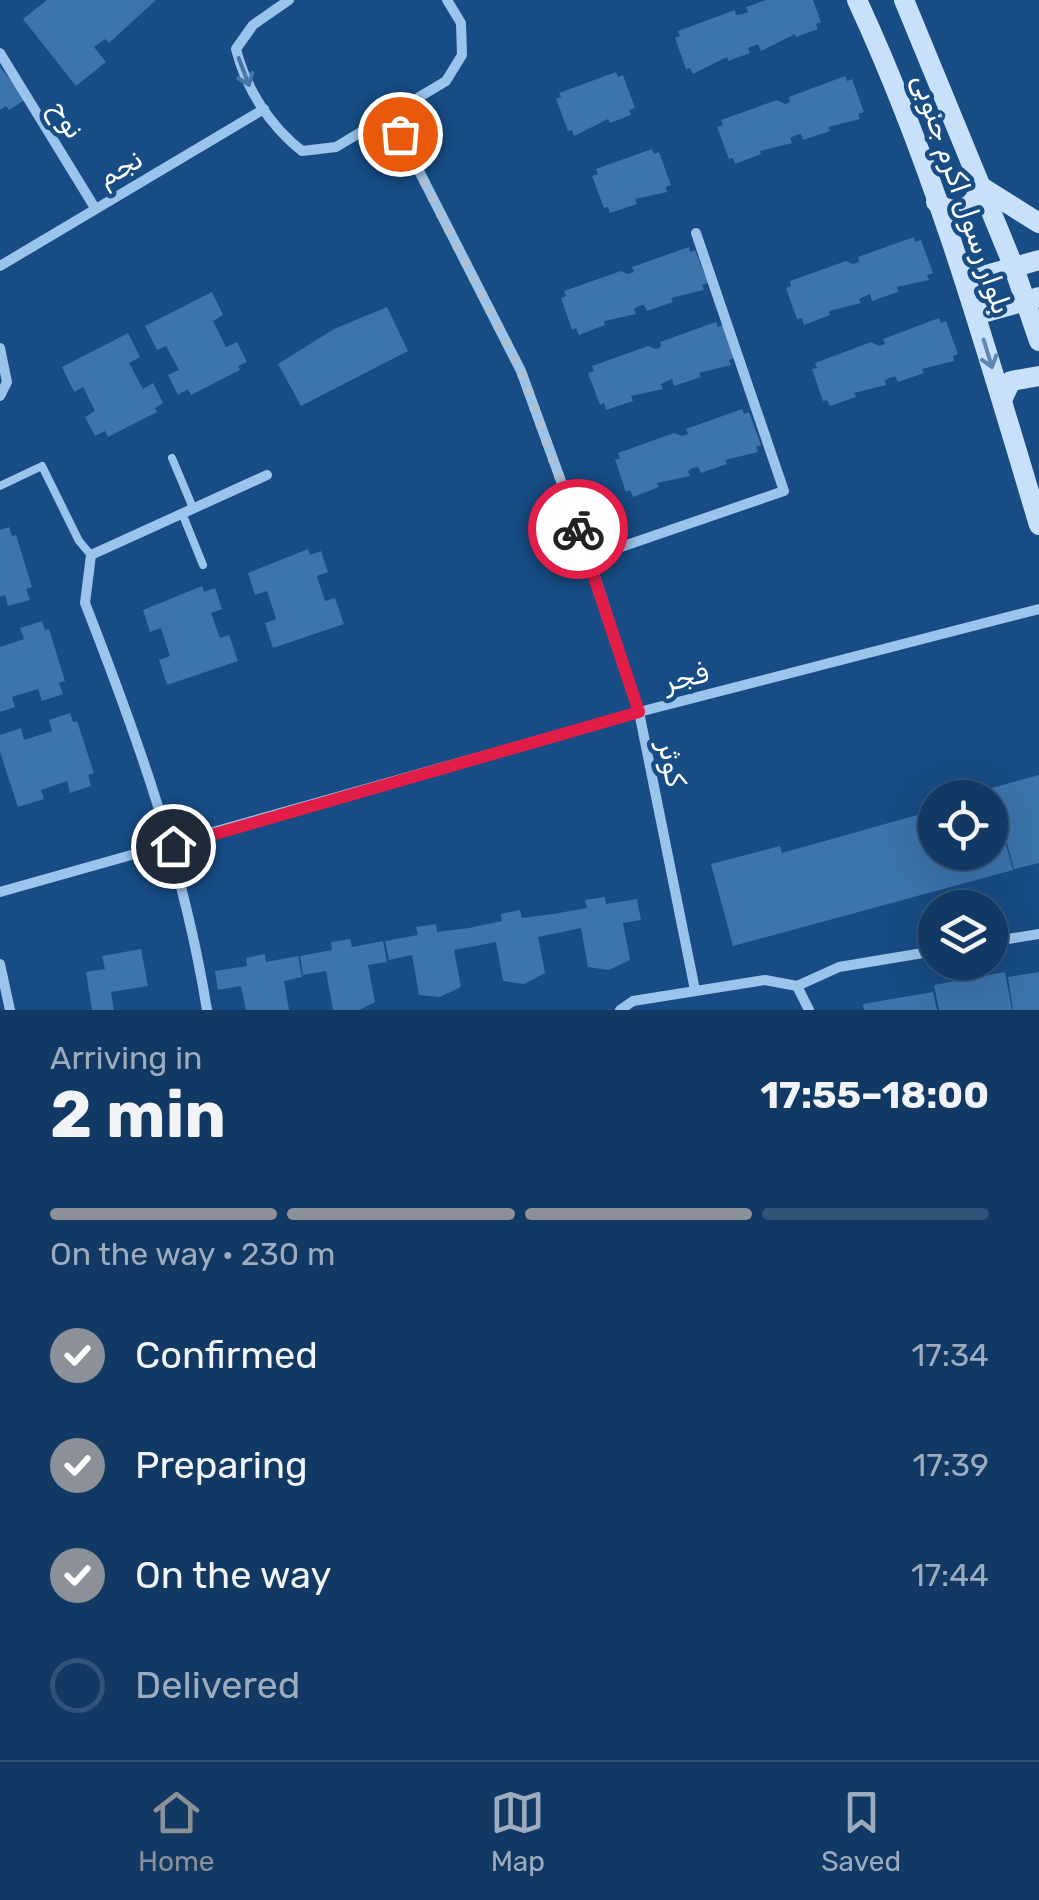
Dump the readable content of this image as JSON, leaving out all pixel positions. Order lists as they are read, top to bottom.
{
  "streets": {
    "main road": ["بلوار رسول اکرم جنوبی"],
    "street": [
      "نوح",
      "نجم",
      "فجر",
      "کوثر"
    ]
  },
  "crossings": [
    ["نوح", "نجم"],
    ["فجر", "کوثر"]
  ],
  "page": {
    "heading": ["2 min", "Arriving in", "17:55–18:00"],
    "bar": "On the way · 230 m",
    "list": [
      ["Confirmed", "17:34"],
      ["Preparing", "17:39"],
      ["On the way", "17:44"],
      "Delivered"
    ],
    "tabs": ["Home", "Map", "Saved"]
  }
}
